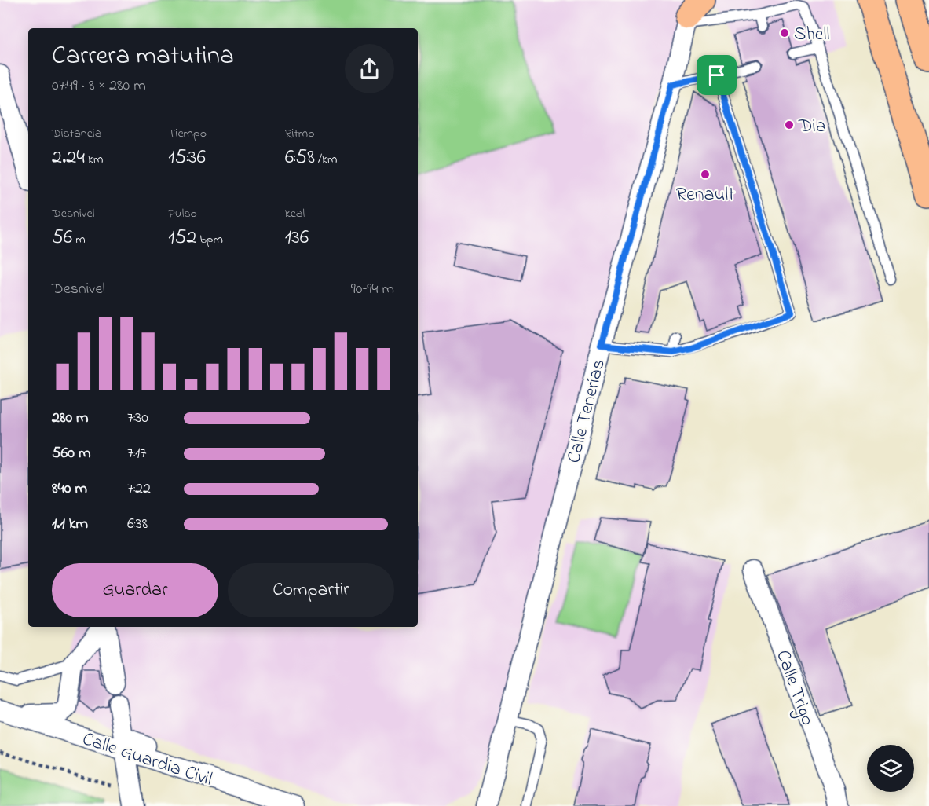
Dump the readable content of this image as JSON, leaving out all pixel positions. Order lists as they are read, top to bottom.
{
  "streets": {
    "street": ["Calle Tenerías", "Calle Trigo", "Calle Guardia Civil"]
  },
  "places": ["Shell", "Dia", "Renault"],
  "page": {
    "heading": ["Carrera matutina", "07:49 · 8 × 280 m"],
    "stats": [
      ["Distancia", "2.24 km"],
      ["Tiempo", "15:36"],
      ["Ritmo", "6:58 /km"],
      ["Desnivel", "56 m"],
      ["Pulso", "152 bpm"],
      ["kcal", "136"]
    ],
    "chart": ["Desnivel", "90–94 m"],
    "list": [
      {
        "name": "280 m",
        "note": "7:30"
      },
      {
        "name": "560 m",
        "note": "7:17"
      },
      {
        "name": "840 m",
        "note": "7:22"
      },
      {
        "name": "1.1 km",
        "note": "6:38"
      }
    ],
    "buttons": ["Guardar", "Compartir"]
  }
}
